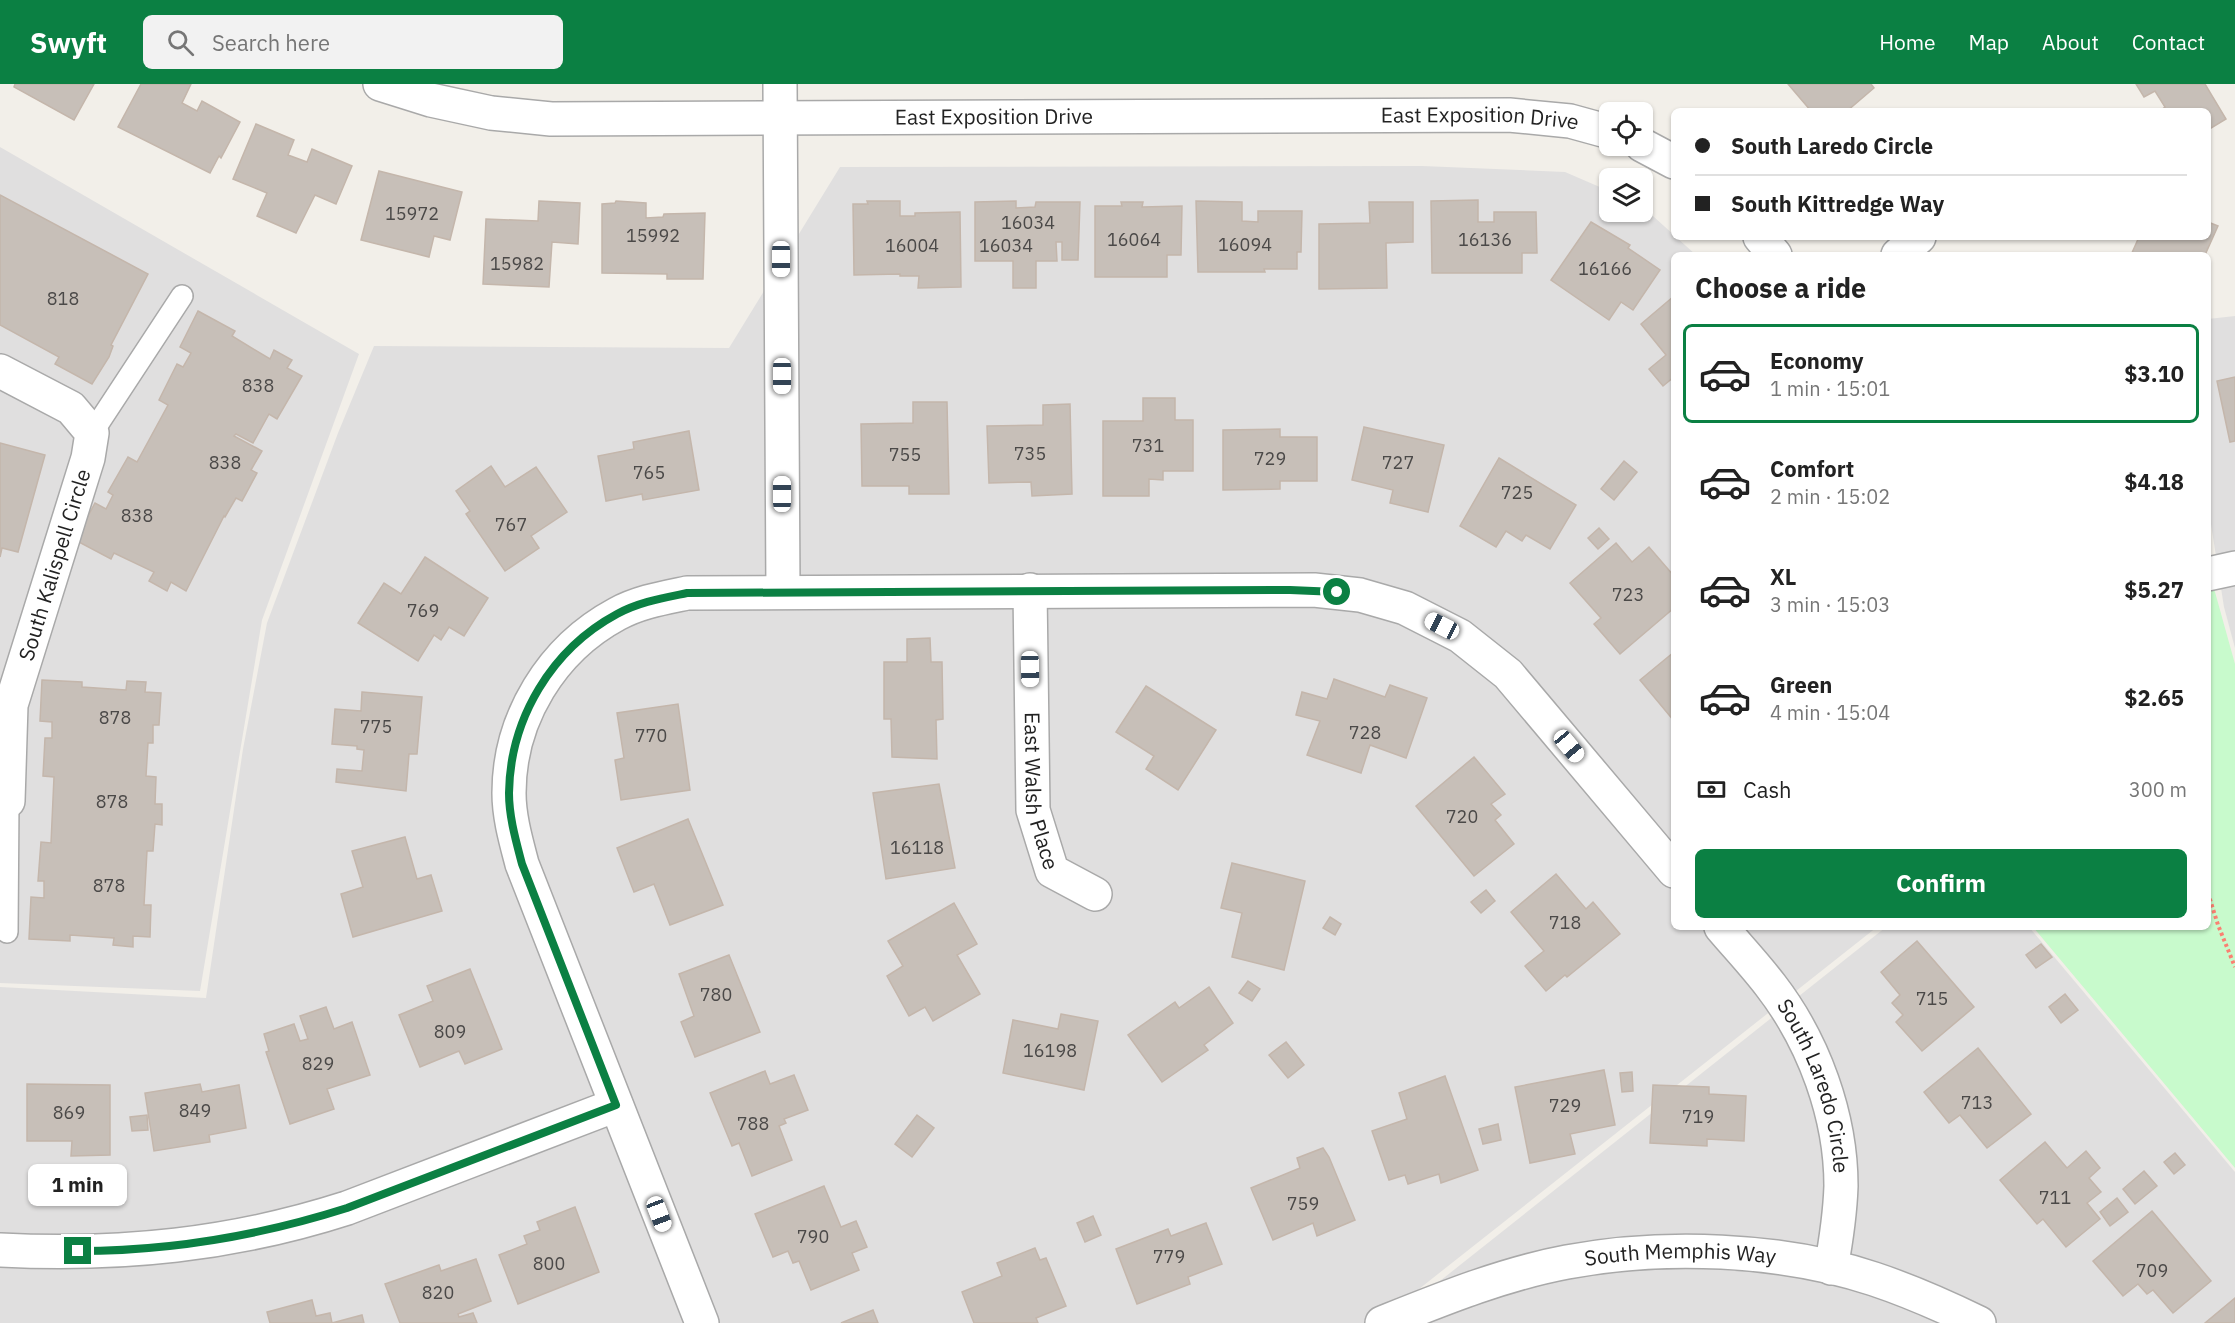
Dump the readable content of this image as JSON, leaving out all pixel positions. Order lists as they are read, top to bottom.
{
  "streets": {
    "street": [
      "East Exposition Drive",
      "South Kalispell Circle",
      "East Walsh Place",
      "South Laredo Circle",
      "South Memphis Way"
    ]
  },
  "crossings": [
    ["South Laredo Circle", "South Memphis Way"]
  ],
  "house_numbers": [
    "15972",
    "16034",
    "15992",
    "16064",
    "16136",
    "16094",
    "16004",
    "16034",
    "15982",
    "16166",
    "818",
    "838",
    "731",
    "735",
    "755",
    "729",
    "838",
    "727",
    "765",
    "725",
    "838",
    "767",
    "723",
    "769",
    "878",
    "775",
    "728",
    "770",
    "878",
    "720",
    "16118",
    "878",
    "718",
    "780",
    "715",
    "809",
    "16198",
    "829",
    "713",
    "729",
    "849",
    "869",
    "719",
    "788",
    "711",
    "759",
    "790",
    "779",
    "800",
    "709",
    "820"
  ],
  "page": {
    "header": "Swyft",
    "search": "Search here",
    "nav": [
      "Home",
      "Map",
      "About",
      "Contact"
    ],
    "banner": ["South Laredo Circle", "South Kittredge Way"],
    "heading": "Choose a ride",
    "list": [
      {
        "name": "Economy",
        "note": "1 min · 15:01",
        "value": "$3.10"
      },
      {
        "name": "Comfort",
        "note": "2 min · 15:02",
        "value": "$4.18"
      },
      {
        "name": "XL",
        "note": "3 min · 15:03",
        "value": "$5.27"
      },
      {
        "name": "Green",
        "note": "4 min · 15:04",
        "value": "$2.65"
      }
    ],
    "pay": ["Cash", "300 m"],
    "buttons": "Confirm",
    "bubble": "1 min"
  }
}
